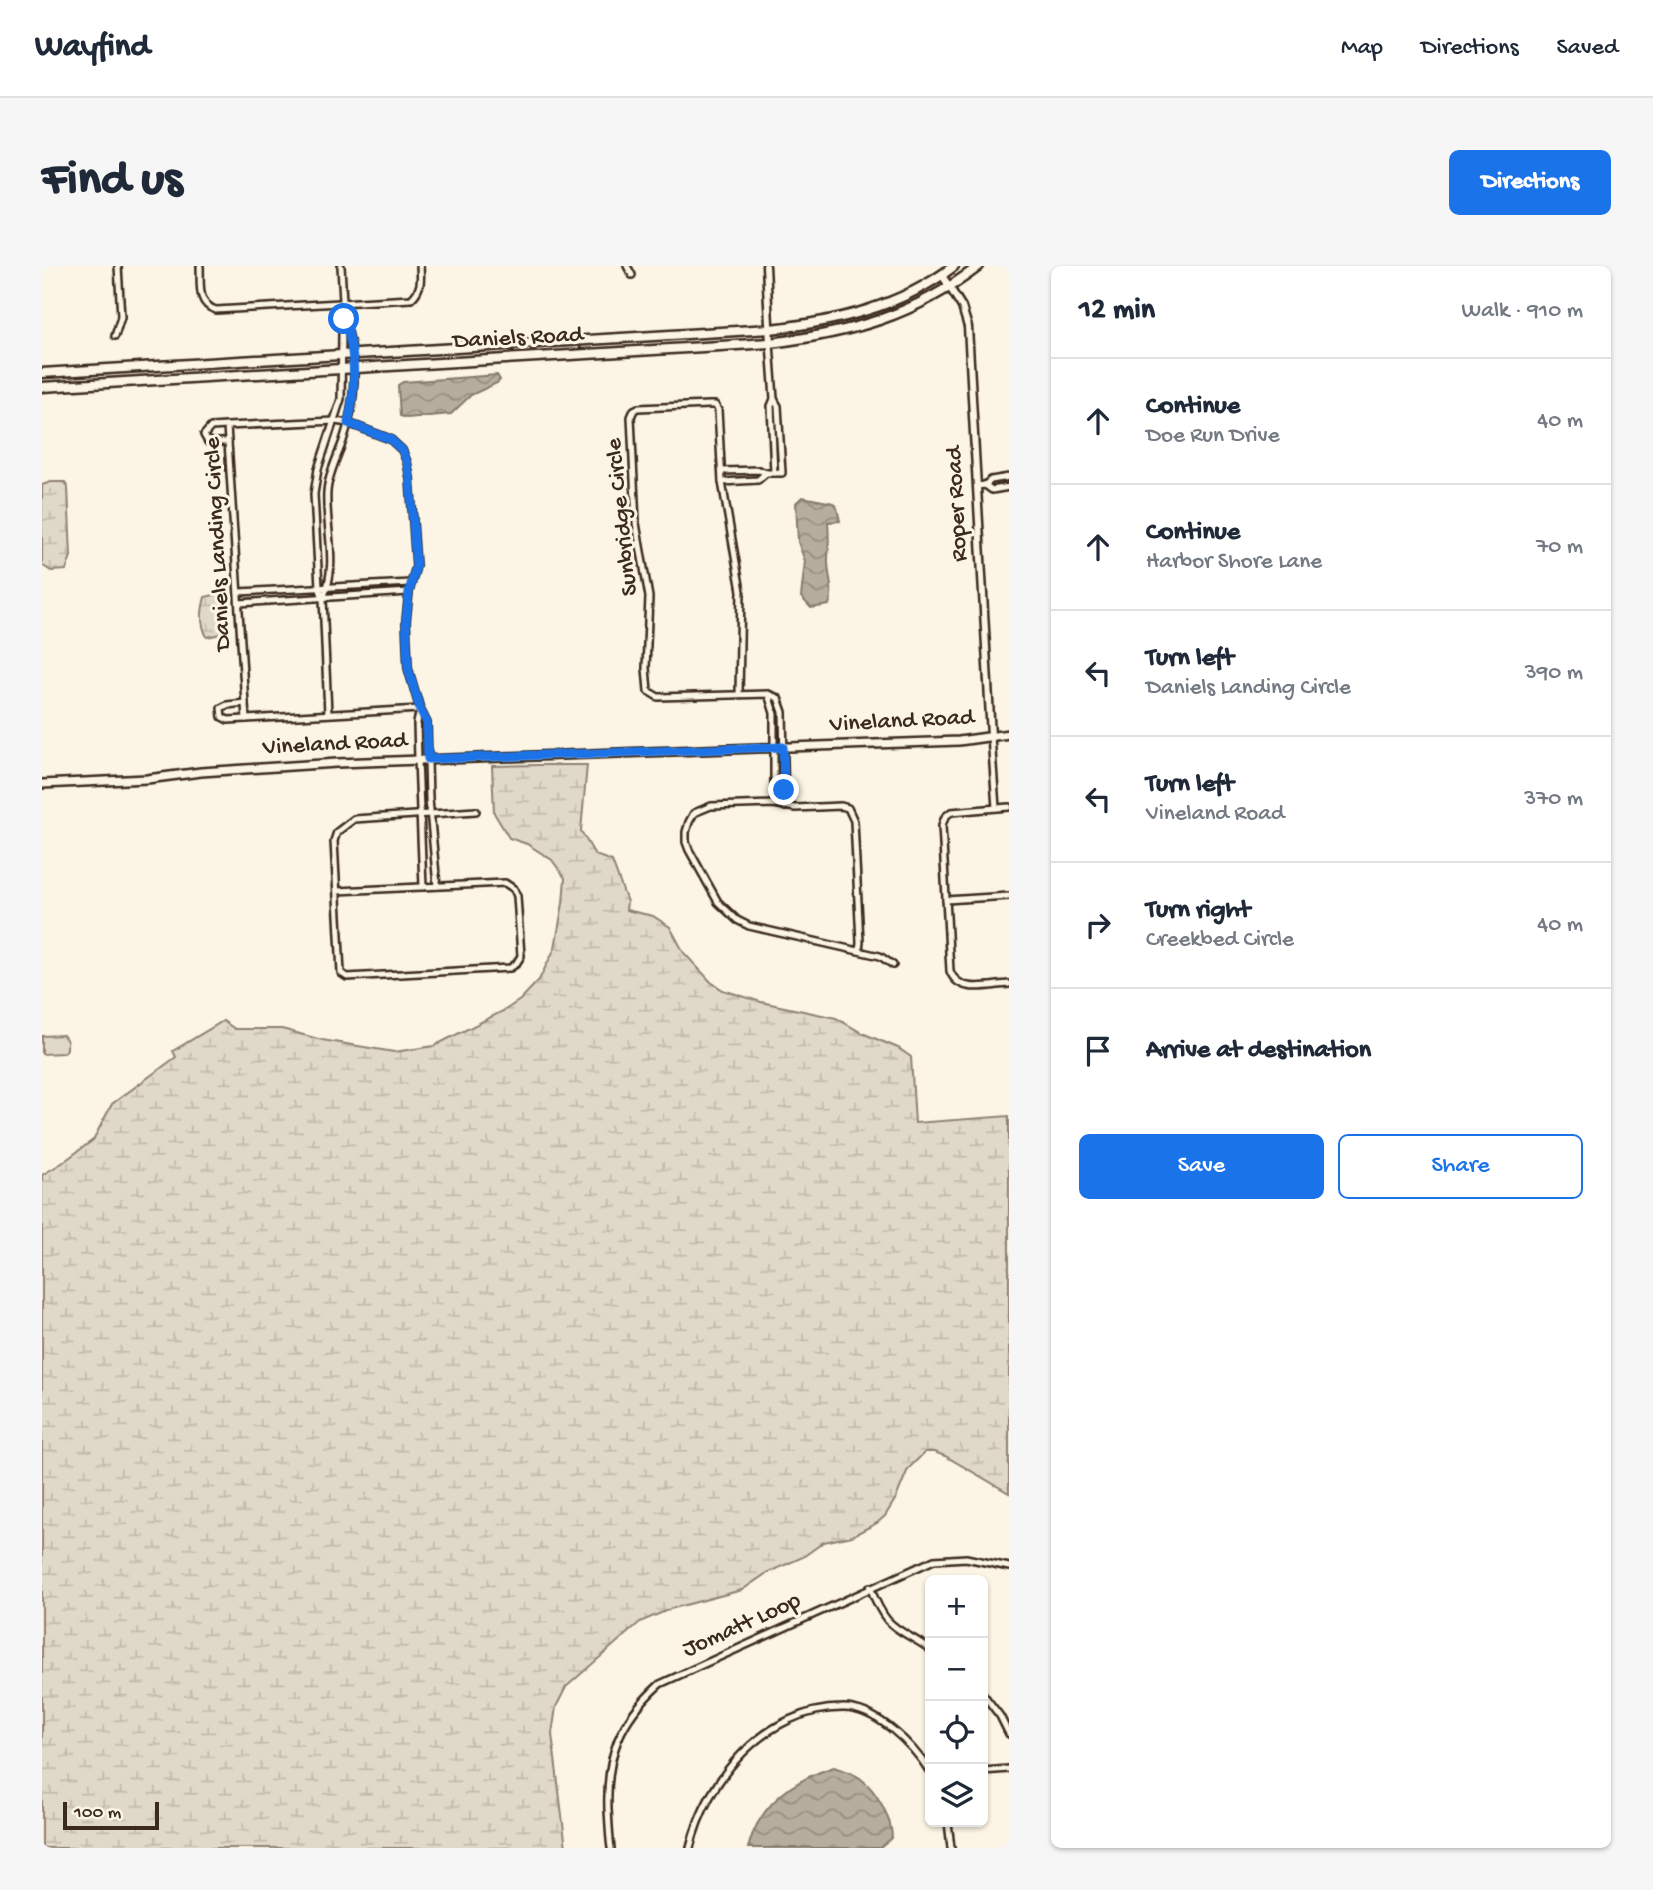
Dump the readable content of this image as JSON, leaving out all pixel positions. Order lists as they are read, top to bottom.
{
  "streets": {
    "main road": ["Daniels Road", "Vineland Road"],
    "street": [
      "Roper Road",
      "Sunbridge Circle",
      "Daniels Landing Circle",
      "Jomatt Loop"
    ]
  },
  "crossings": [
    ["Daniels Road", "Roper Road"],
    ["Roper Road", "Vineland Road"],
    ["Daniels Landing Circle", "Vineland Road"]
  ],
  "scale_bar": "100 m",
  "page": {
    "header": "Wayfind",
    "nav": ["Map", "Directions", "Saved"],
    "buttons": [
      "Directions",
      ["Save", "Share"]
    ],
    "title": "Find us",
    "heading": ["12 min", "Walk · 910 m"],
    "list": [
      ["Continue", "Doe Run Drive", "40 m"],
      ["Continue", "Harbor Shore Lane", "70 m"],
      ["Turn left", "Daniels Landing Circle", "390 m"],
      ["Turn left", "Vineland Road", "370 m"],
      ["Turn right", "Creekbed Circle", "40 m"],
      "Arrive at destination"
    ],
    "map_buttons": ["+", "−"],
    "scale": "100 m"
  }
}
